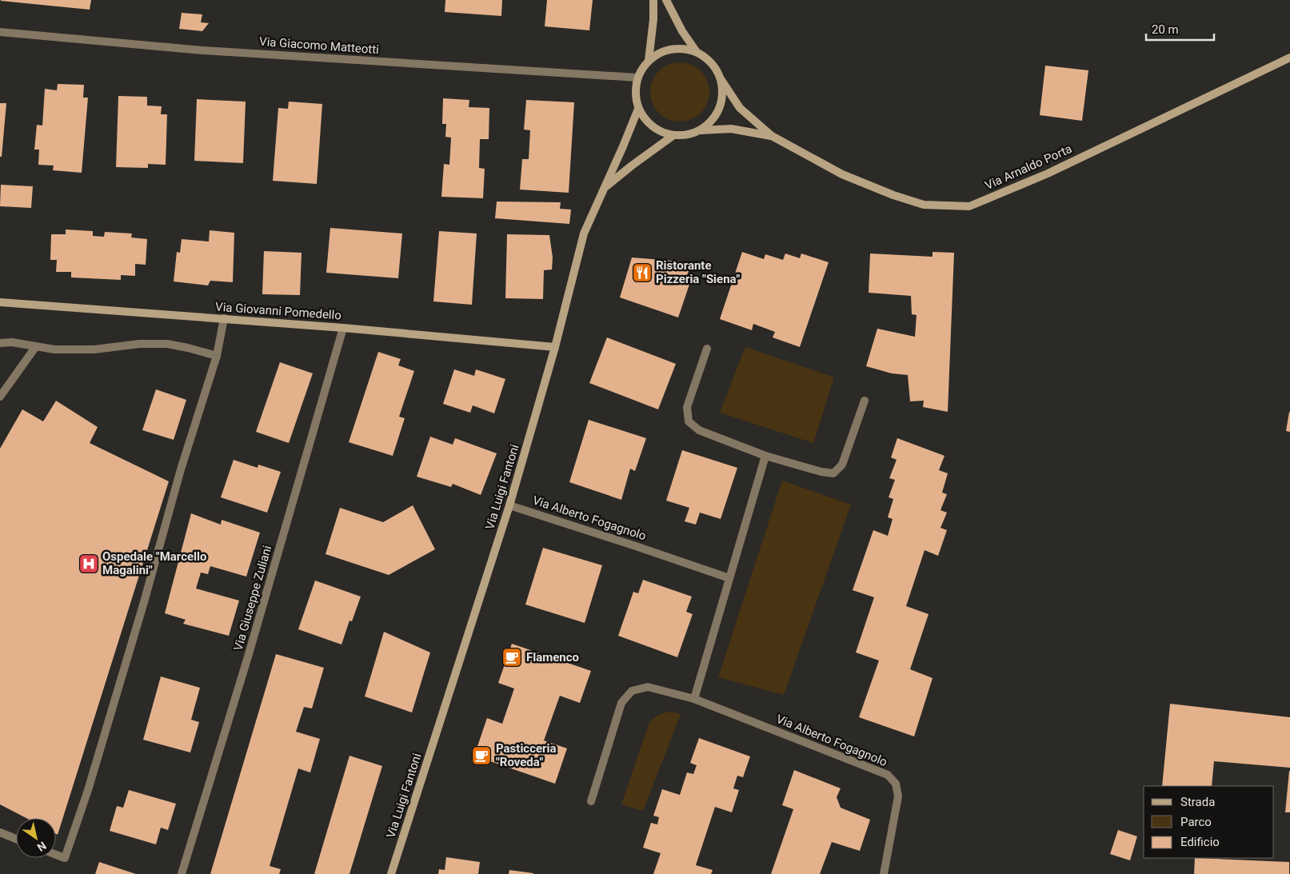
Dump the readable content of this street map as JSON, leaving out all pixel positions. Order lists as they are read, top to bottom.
{
  "streets": {
    "street": [
      "Via Giacomo Matteotti",
      "Via Arnaldo Porta",
      "Via Giovanni Pomedello",
      "Via Luigi Fantoni",
      "Via Alberto Fogagnolo",
      "Via Giuseppe Zuliani"
    ]
  },
  "crossings": [
    ["Via Giacomo Matteotti", "Via Arnaldo Porta"],
    ["Via Giacomo Matteotti", "Via Luigi Fantoni"],
    ["Via Arnaldo Porta", "Via Luigi Fantoni"],
    ["Via Giovanni Pomedello", "Via Luigi Fantoni"],
    ["Via Giovanni Pomedello", "Via Giuseppe Zuliani"],
    ["Via Luigi Fantoni", "Via Alberto Fogagnolo"]
  ],
  "places": {
    "restaurant": ["Ristorante Pizzeria \"Siena\""],
    "hospital": ["Ospedale \"Marcello Magalini\""],
    "cafe": ["Flamenco", "Pasticceria \"Roveda\""]
  },
  "legend": ["Strada", "Parco", "Edificio"],
  "scale_bar": "20 m",
  "north": "bottom right"
}
